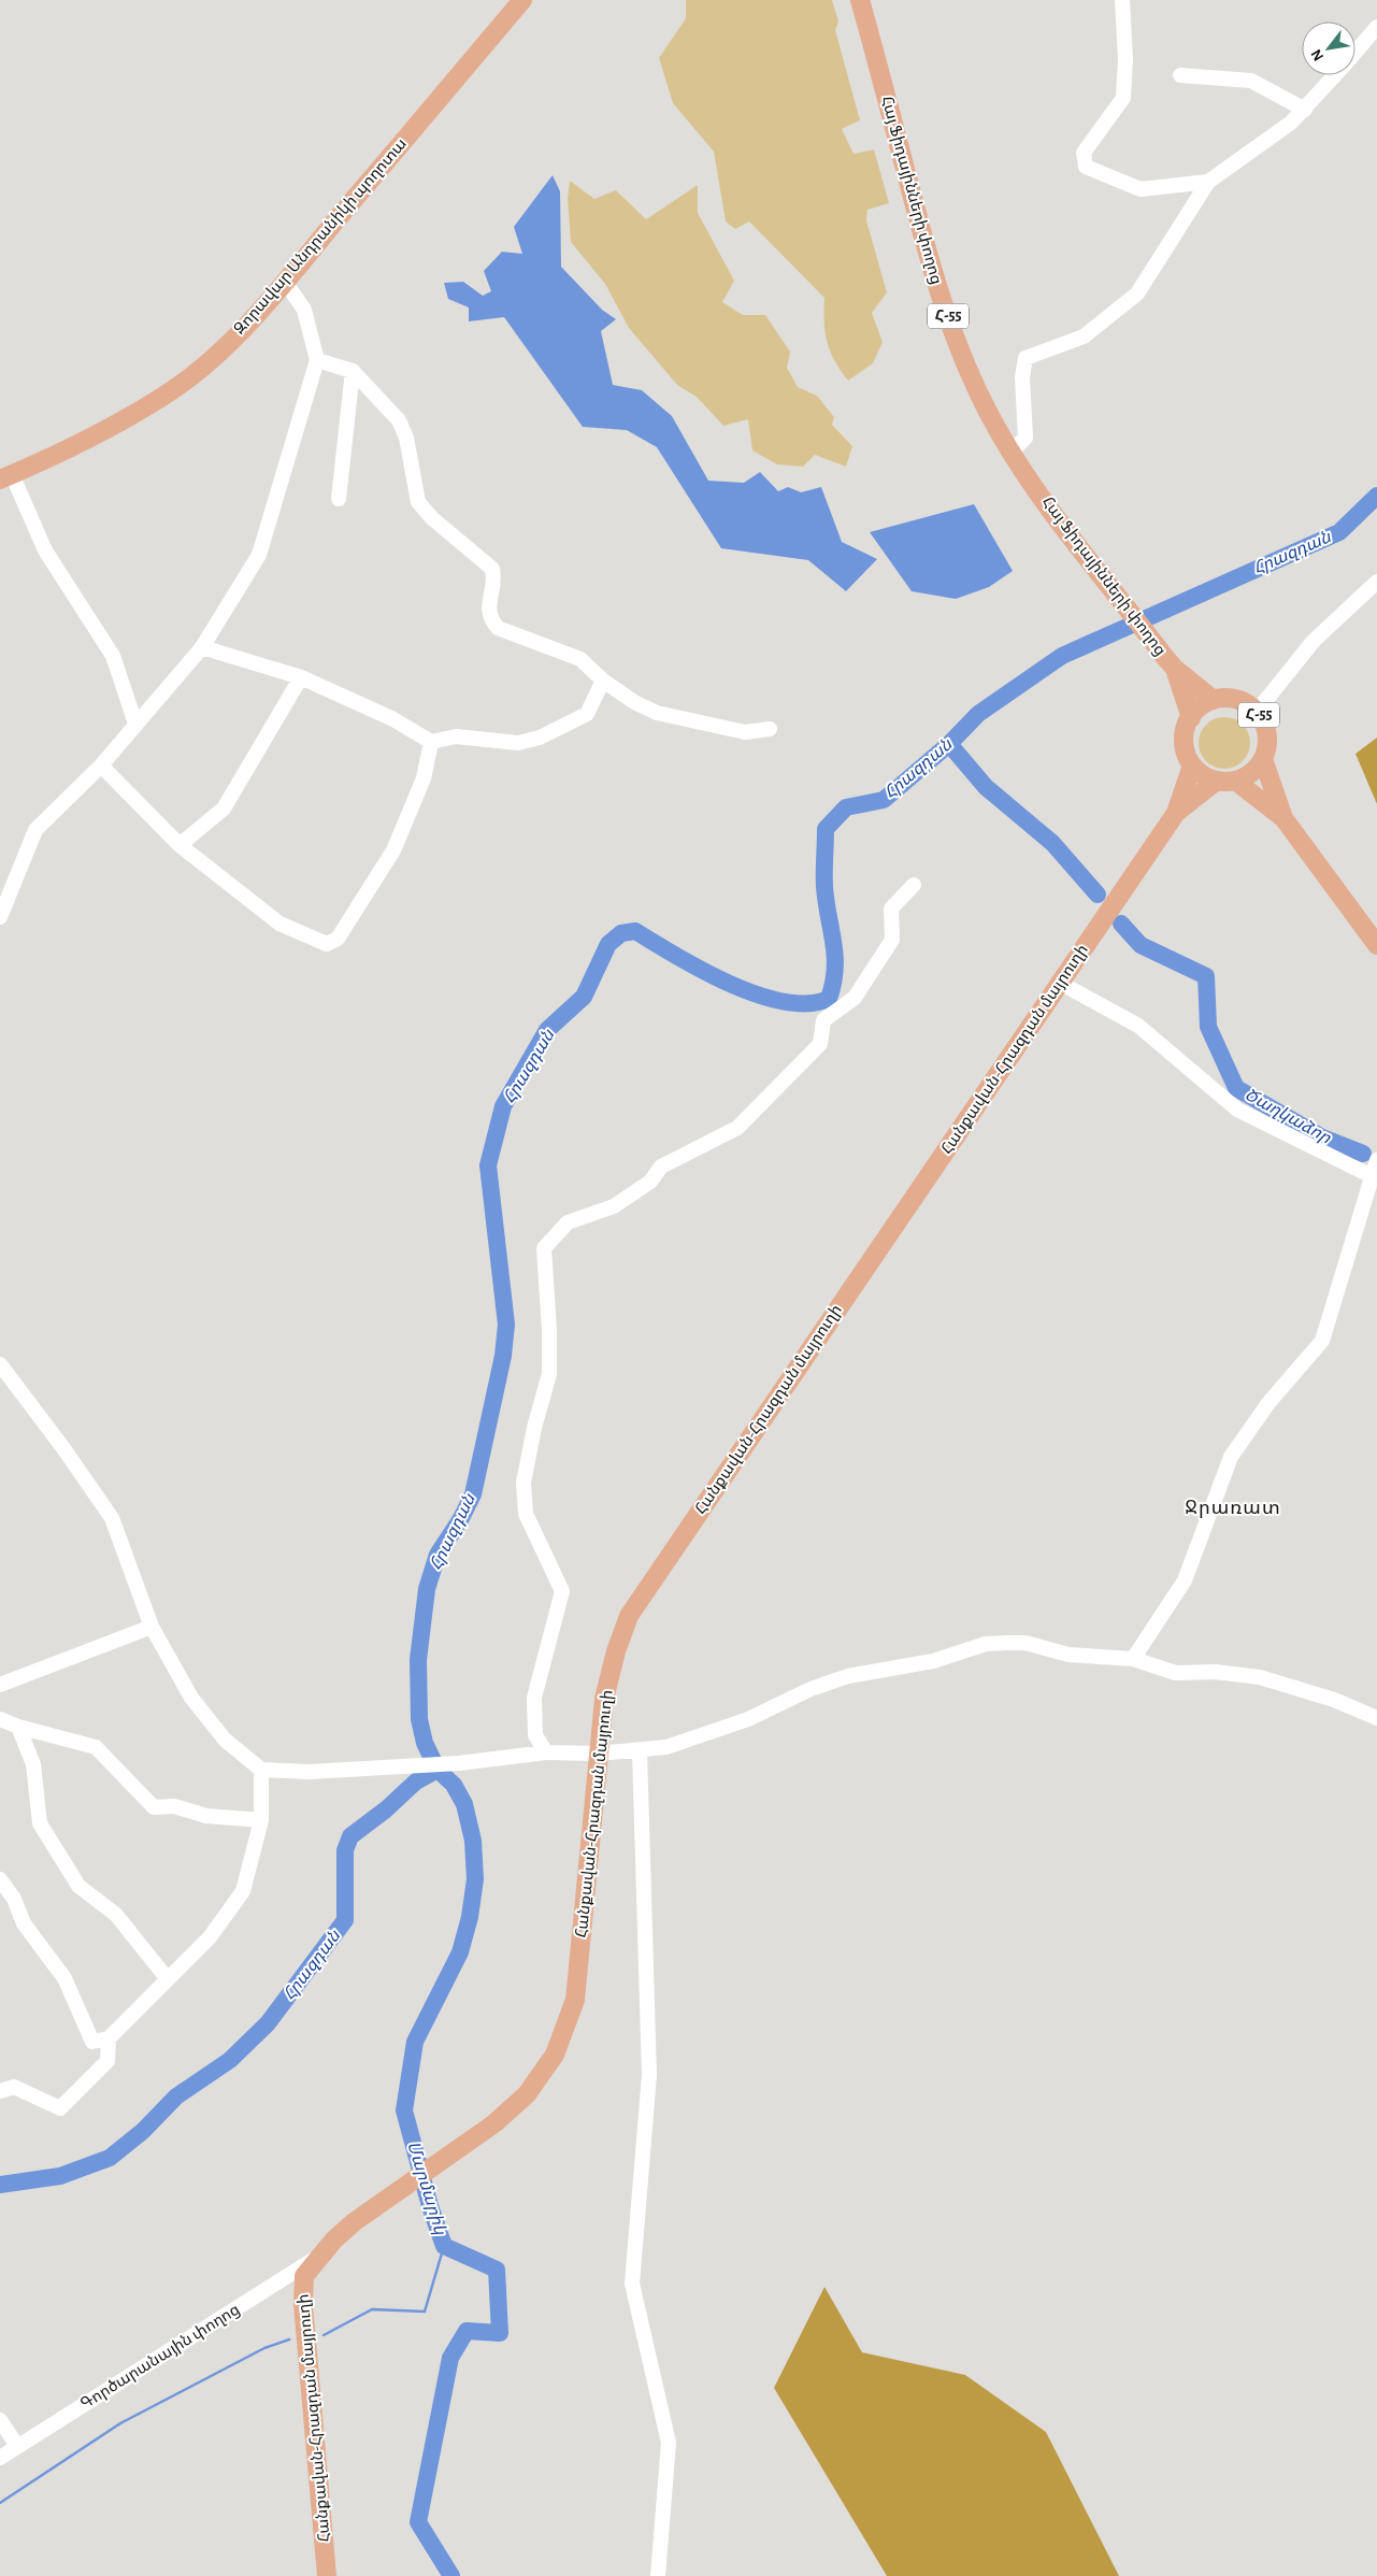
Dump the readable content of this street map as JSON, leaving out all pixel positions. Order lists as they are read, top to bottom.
{
  "streets": {
    "main road": [
      "Հայ Ֆիդայինների փողոց",
      "Զորավար Անդրանիկի պողոտա",
      "Հ-55",
      "Հանքավան-Հրազդան մայրուղի"
    ],
    "street": ["Գործարանային փողոց"]
  },
  "crossings": [
    ["Հայ Ֆիդայինների փողոց", "Հ-55"],
    ["Հայ Ֆիդայինների փողոց", "Հանքավան-Հրազդան մայրուղի"],
    ["Հ-55", "Հանքավան-Հրազդան մայրուղի"],
    ["Հանքավան-Հրազդան մայրուղի", "Գործարանային փողոց"]
  ],
  "districts": ["Ջրառատ"],
  "water": ["Հրազդան", "Ծաղկաձոր", "Մարմարիկ"],
  "north": "bottom left"
}
